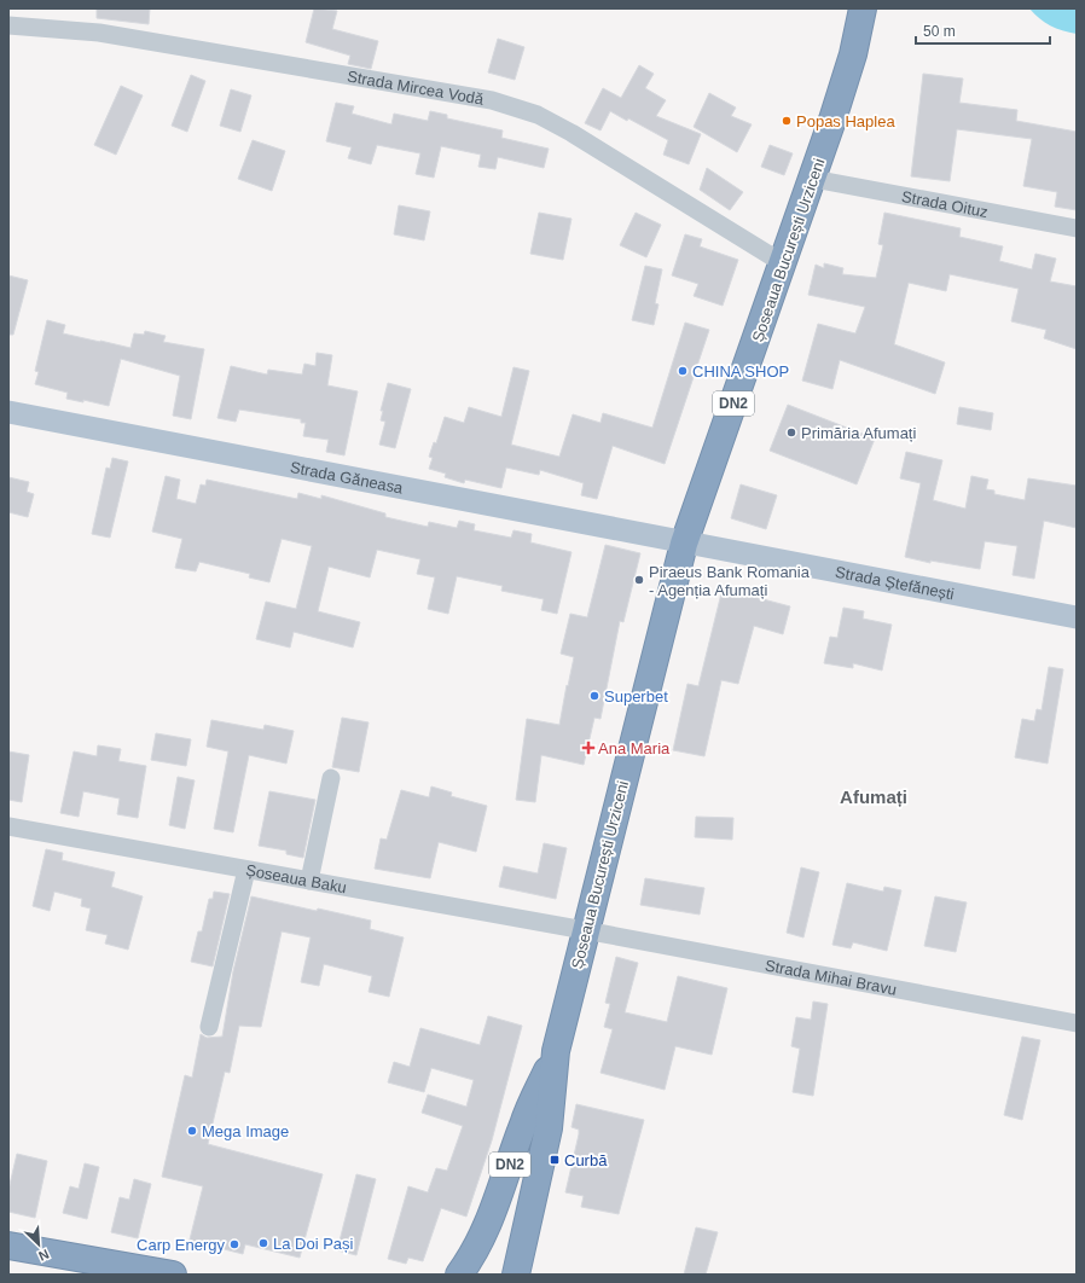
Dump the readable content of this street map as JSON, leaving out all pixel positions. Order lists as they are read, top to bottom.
{
  "streets": {
    "highway": ["Șoseaua București Urziceni", "DN2"],
    "main road": ["Strada Găneasa", "Strada Ștefănești"],
    "street": [
      "Strada Mircea Vodă",
      "Strada Oituz",
      "Șoseaua Baku",
      "Strada Mihai Bravu"
    ]
  },
  "crossings": [
    ["Strada Mircea Vodă", "Șoseaua București Urziceni"],
    ["Strada Oituz", "Șoseaua București Urziceni"],
    ["Șoseaua București Urziceni", "Strada Găneasa"],
    ["Șoseaua București Urziceni", "Strada Ștefănești"],
    ["Șoseaua București Urziceni", "Șoseaua Baku"],
    ["Șoseaua București Urziceni", "Strada Mihai Bravu"],
    ["Strada Găneasa", "Strada Ștefănești"],
    ["Șoseaua Baku", "Strada Mihai Bravu"]
  ],
  "districts": ["Afumați"],
  "places": {
    "other": [
      "Popas Haplea",
      "CHINA SHOP",
      "Primăria Afumați",
      "Piraeus Bank Romania - Agenția Afumați",
      "Superbet",
      "Mega Image",
      "La Doi Pași",
      "Carp Energy"
    ],
    "health": ["Ana Maria"],
    "transit": ["Curbă"]
  },
  "scale_bar": "50 m",
  "north": "bottom right"
}
